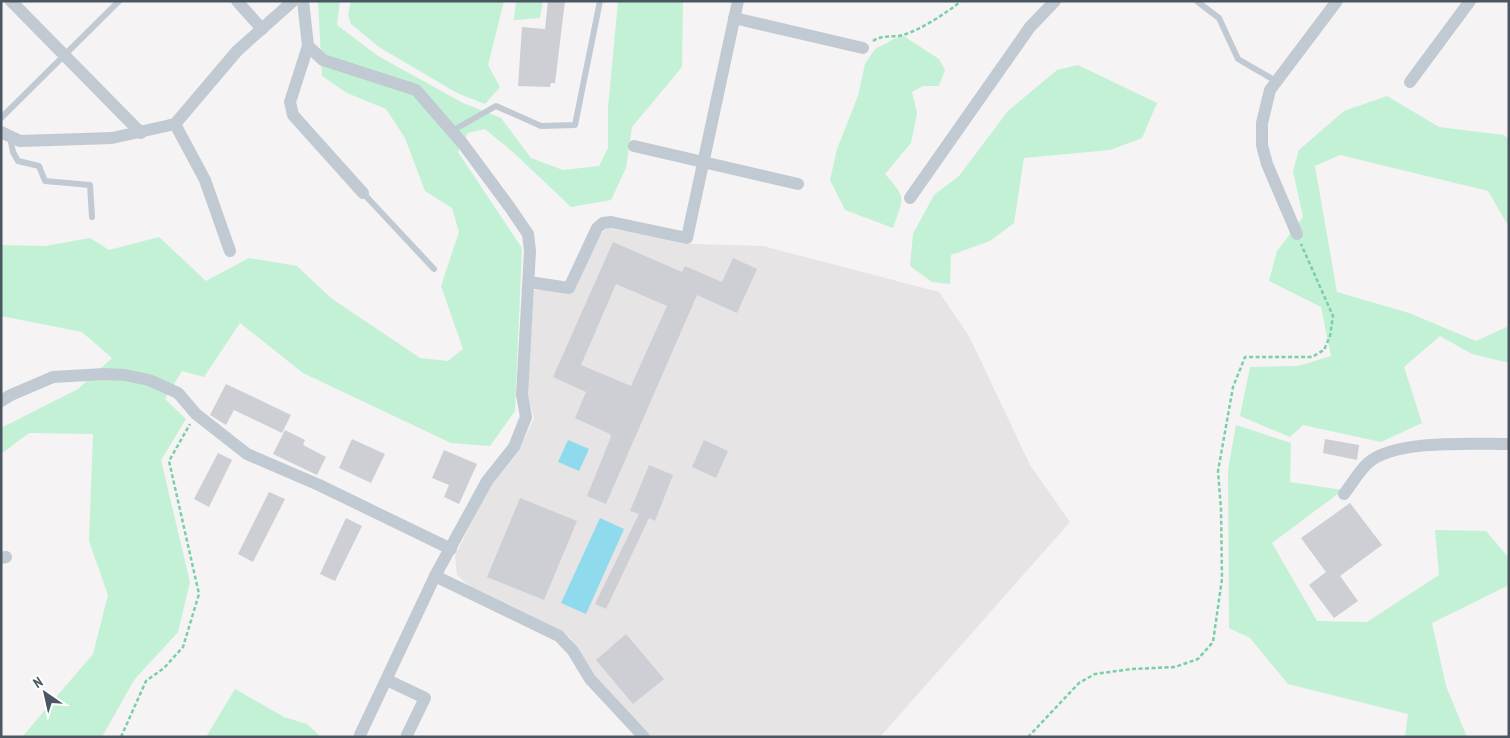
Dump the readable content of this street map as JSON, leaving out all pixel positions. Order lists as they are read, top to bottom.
{
  "north": "top left"
}
